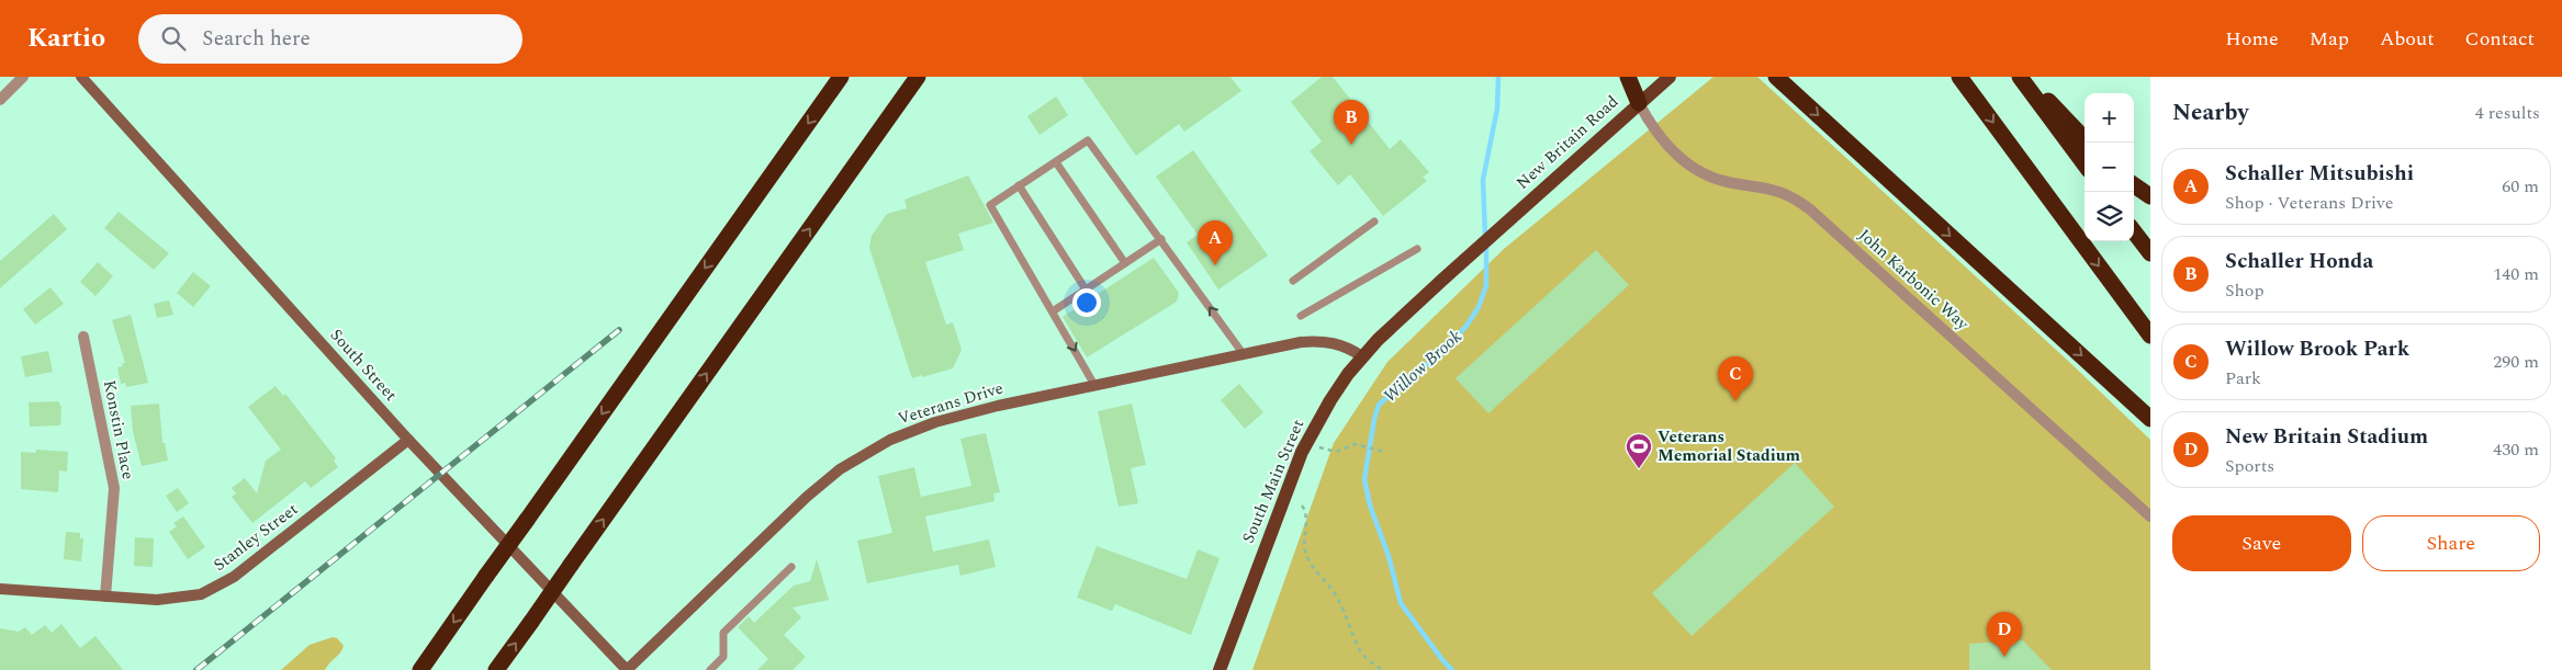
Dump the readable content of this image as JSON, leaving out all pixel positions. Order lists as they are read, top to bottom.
{
  "streets": {
    "main road": [
      "New Britain Road",
      "South Street",
      "Veterans Drive",
      "South Main Street",
      "Stanley Street"
    ],
    "street": ["John Karbonic Way", "Konstin Place"]
  },
  "crossings": [
    ["New Britain Road", "John Karbonic Way"],
    ["New Britain Road", "South Main Street"],
    ["South Street", "Veterans Drive"],
    ["South Street", "Stanley Street"],
    ["Veterans Drive", "South Main Street"],
    ["Konstin Place", "Stanley Street"]
  ],
  "water": ["Willow Brook"],
  "places": {
    "sports": ["Veterans Memorial Stadium"]
  },
  "page": {
    "header": "Kartio",
    "search": "Search here",
    "nav": [
      "Home",
      "Map",
      "About",
      "Contact"
    ],
    "heading": ["Nearby", "4 results"],
    "map_buttons": ["+", "−"],
    "pins": [
      "B",
      "A",
      "C",
      "D"
    ],
    "list": [
      {
        "mark": "A",
        "name": "Schaller Mitsubishi",
        "note": "Shop · Veterans Drive",
        "value": "60 m"
      },
      {
        "mark": "B",
        "name": "Schaller Honda",
        "note": "Shop",
        "value": "140 m"
      },
      {
        "mark": "C",
        "name": "Willow Brook Park",
        "note": "Park",
        "value": "290 m"
      },
      {
        "mark": "D",
        "name": "New Britain Stadium",
        "note": "Sports",
        "value": "430 m"
      }
    ],
    "buttons": ["Save", "Share"]
  }
}
